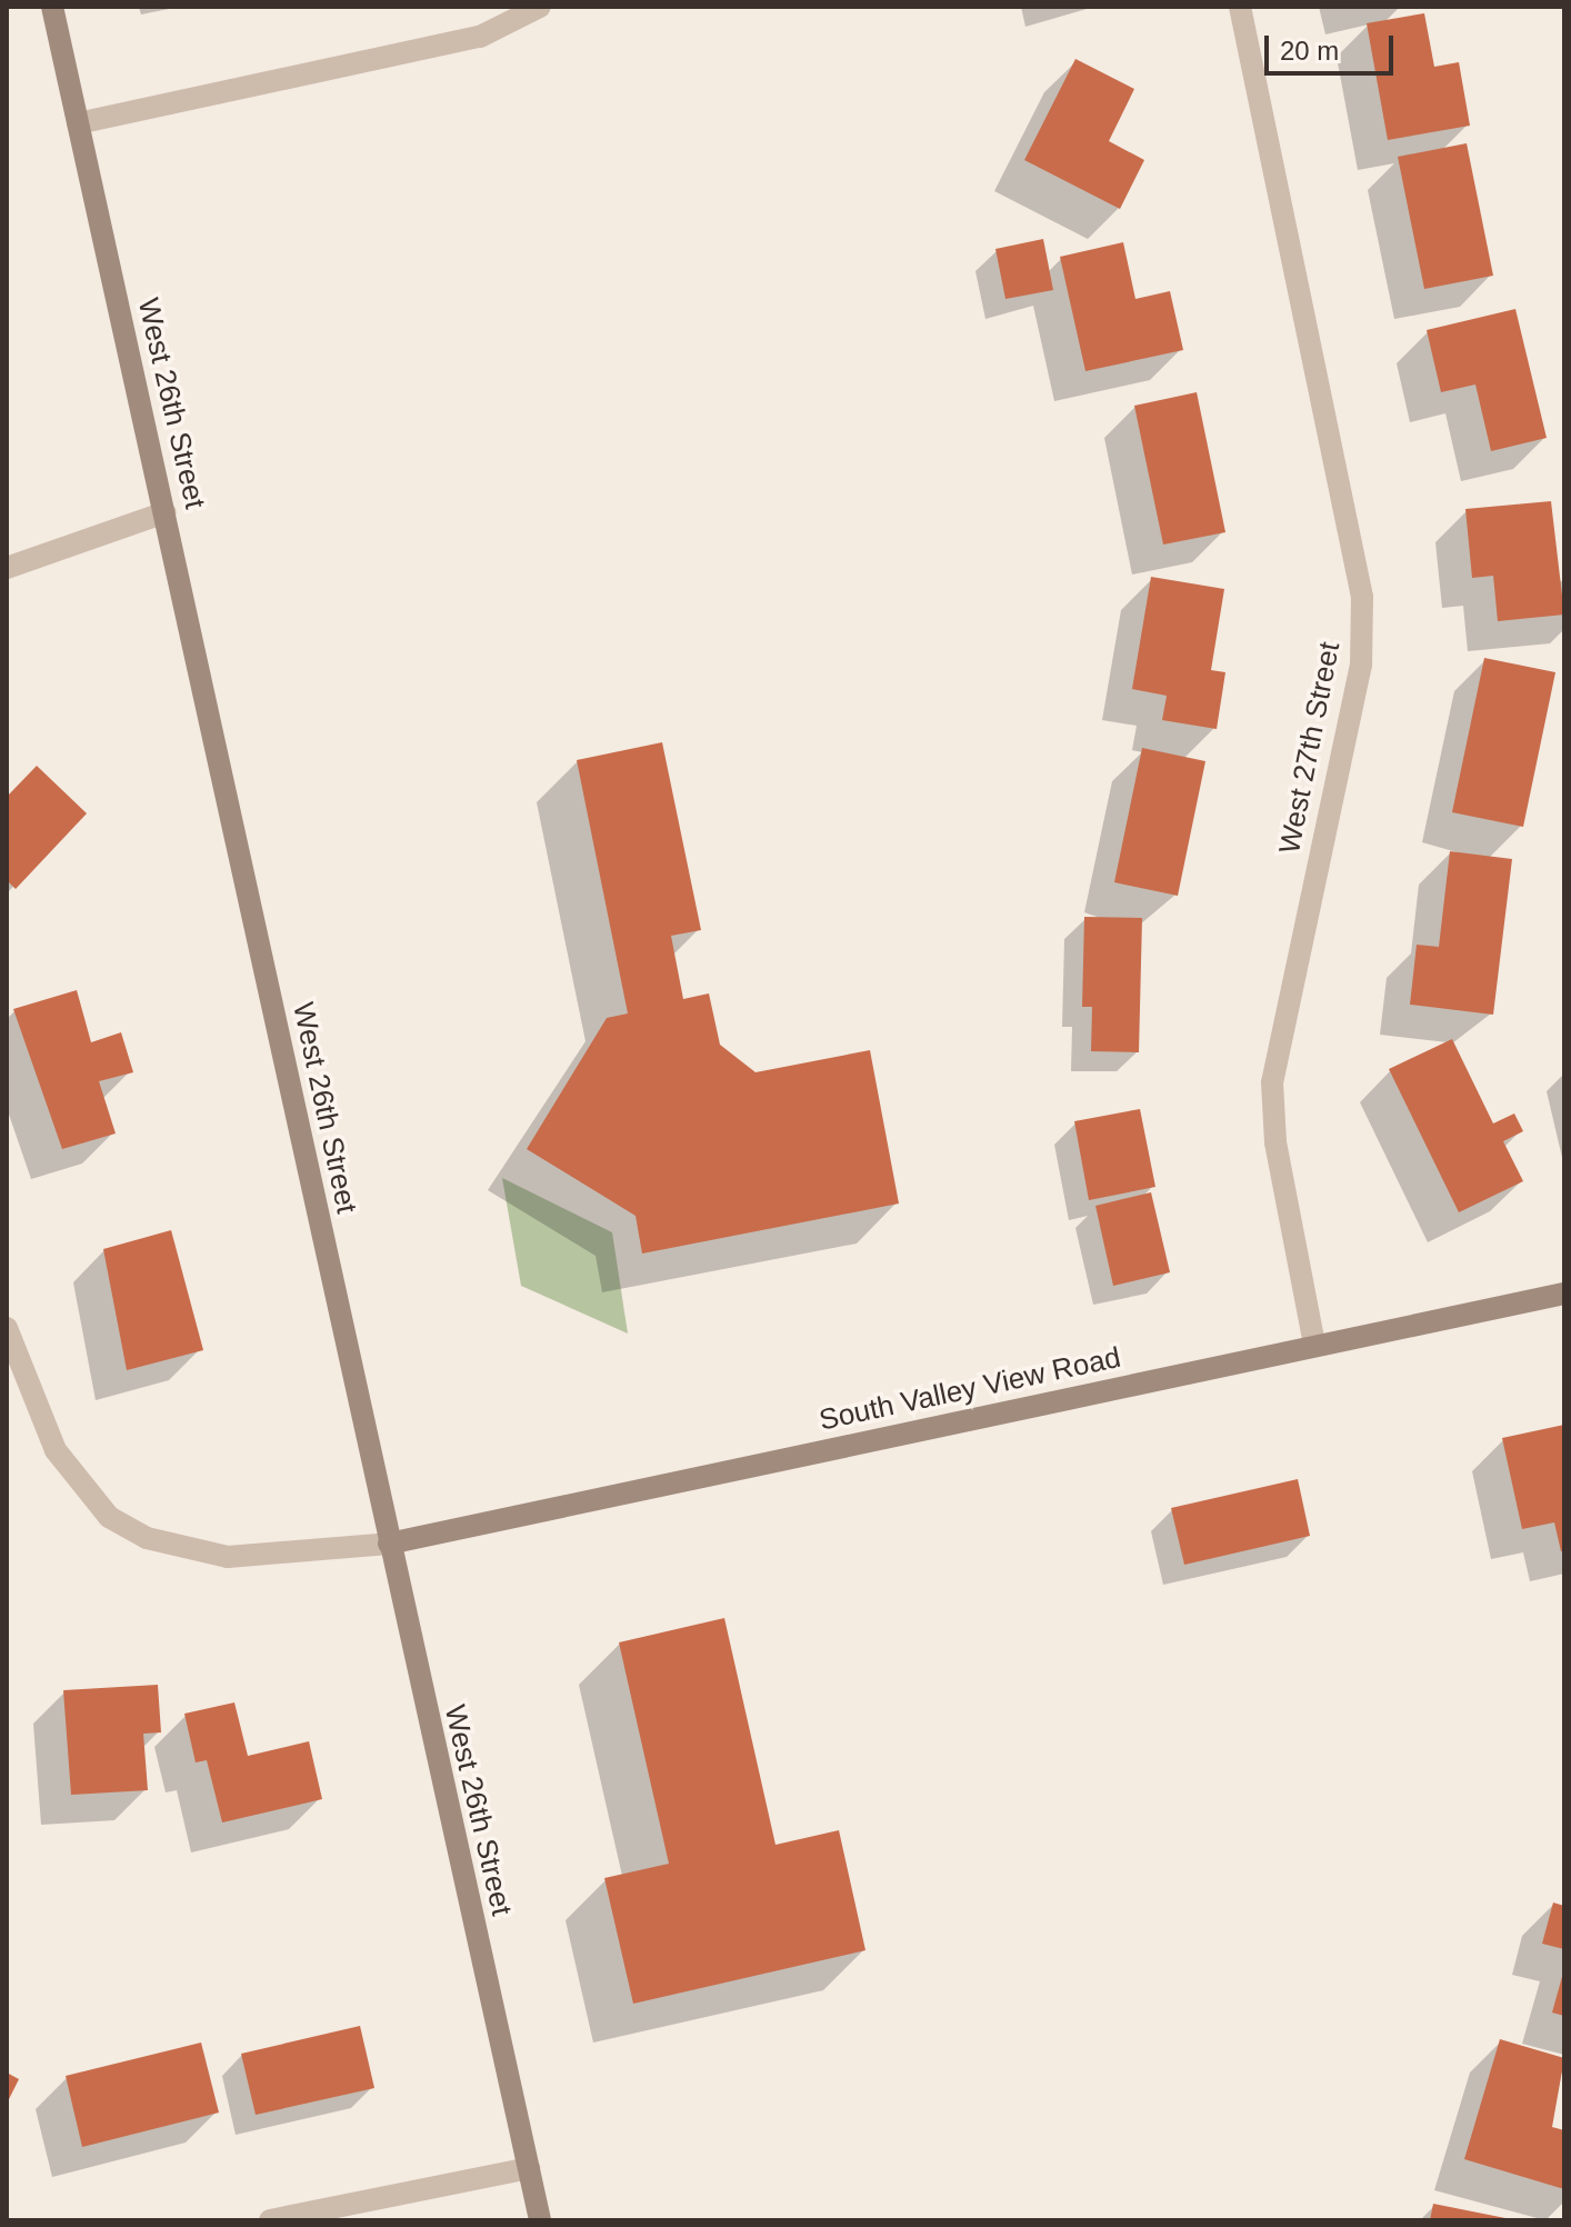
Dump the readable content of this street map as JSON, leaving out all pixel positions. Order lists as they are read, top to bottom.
{
  "streets": {
    "main road": ["West 26th Street", "South Valley View Road"],
    "street": ["West 27th Street"]
  },
  "crossings": [
    ["West 26th Street", "South Valley View Road"],
    ["West 27th Street", "South Valley View Road"]
  ],
  "scale_bar": "20 m"
}
